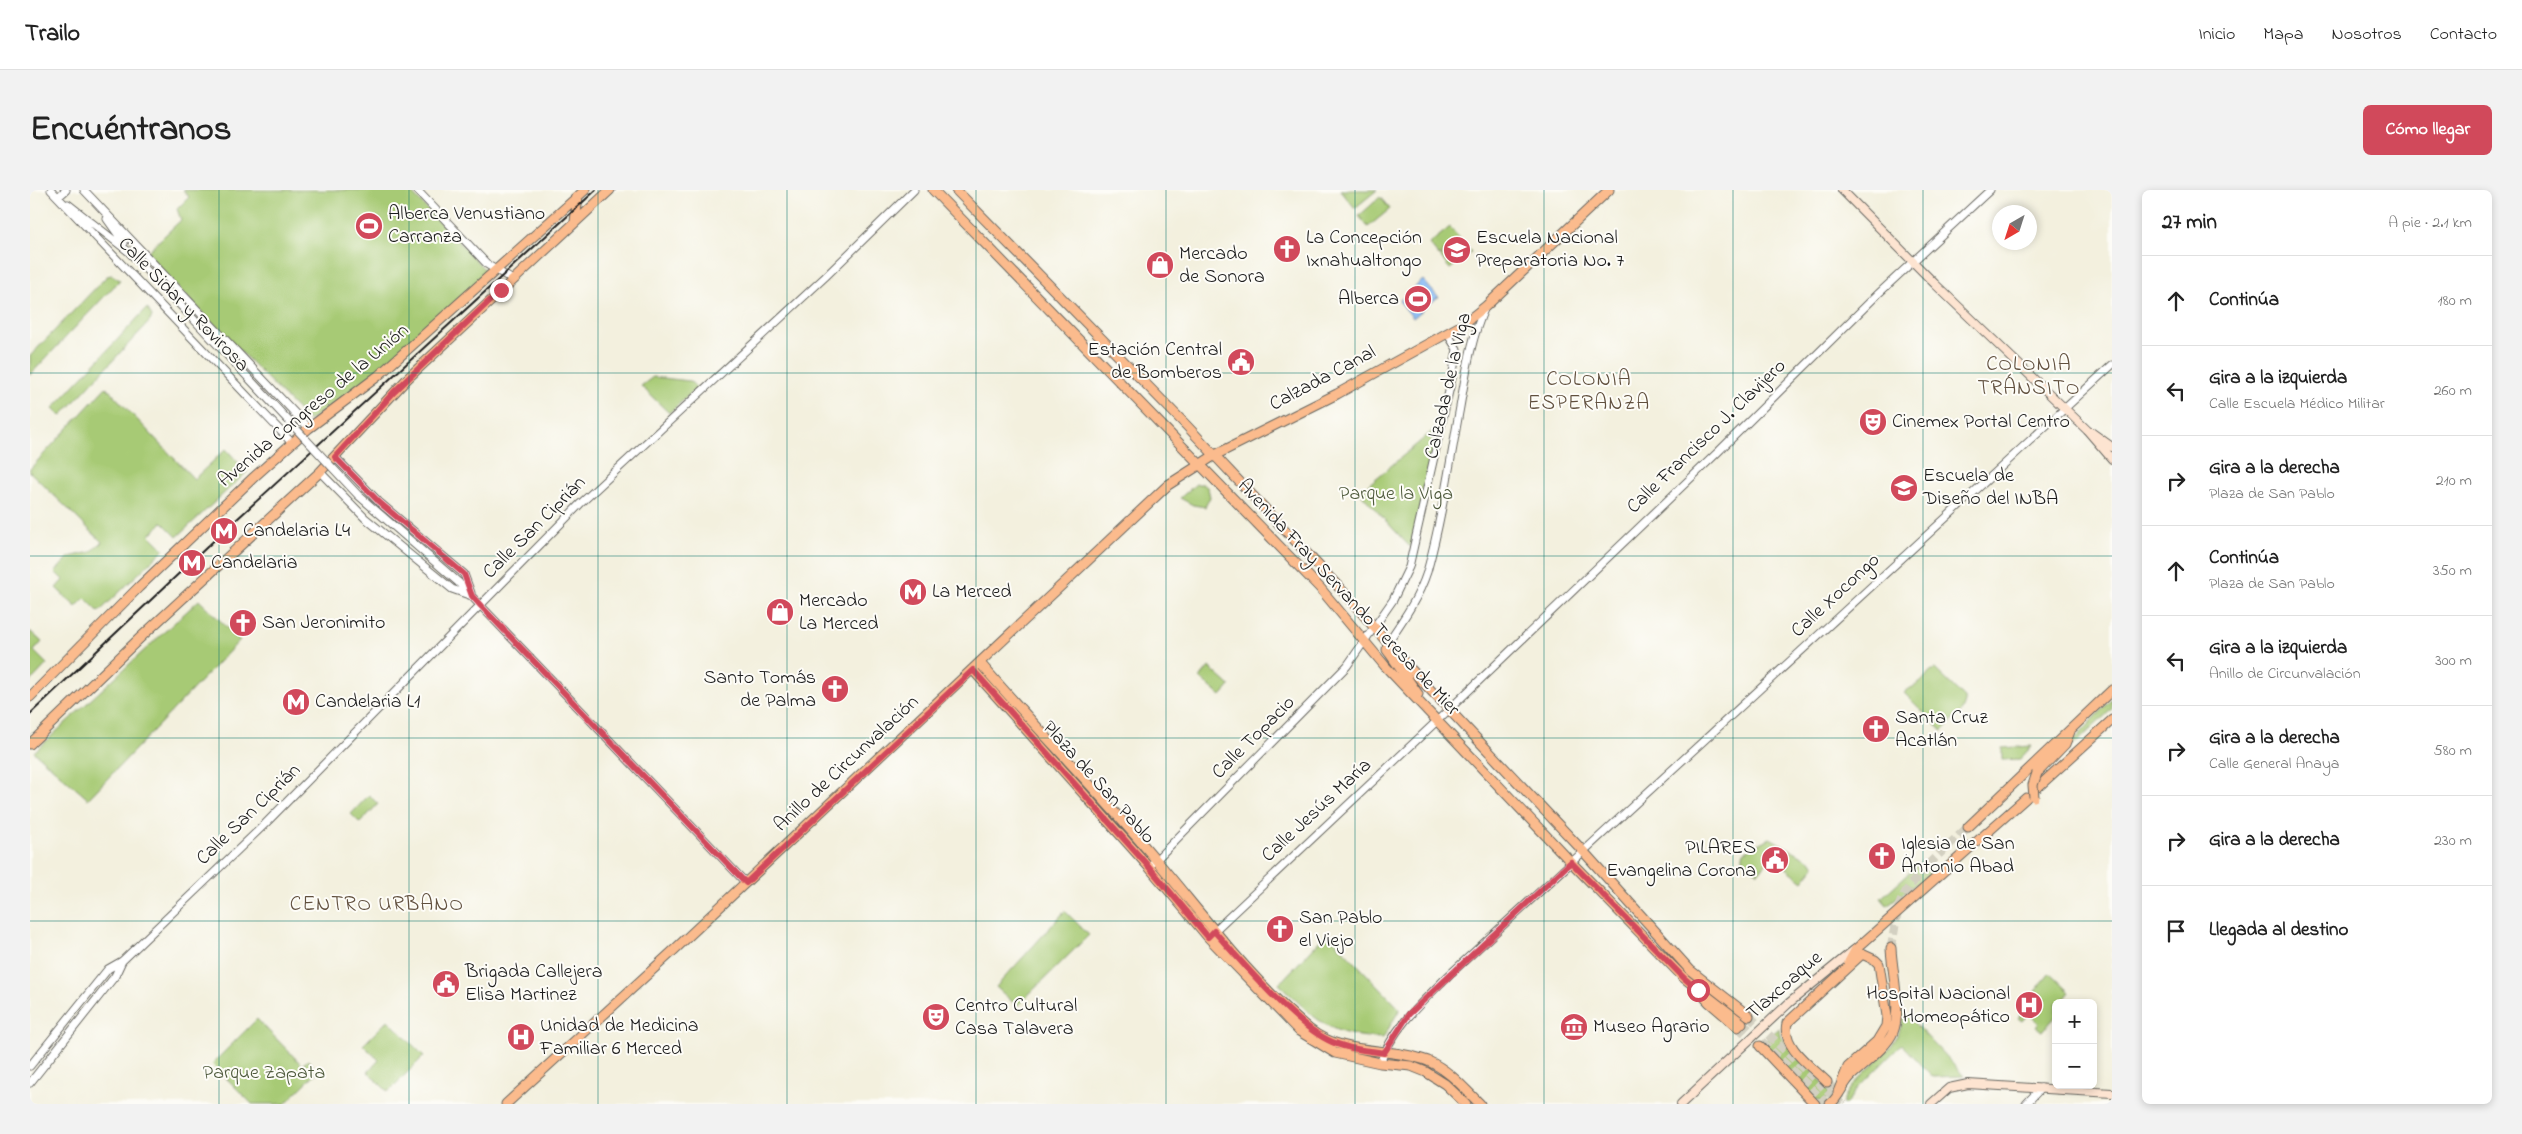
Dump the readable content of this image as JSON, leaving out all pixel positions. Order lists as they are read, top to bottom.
{
  "streets": {
    "main road": [
      "Calzada Canal",
      "Calzada de la Viga",
      "Avenida Congreso de la Unión",
      "Avenida Fray Servando Teresa de Mier",
      "Anillo de Circunvalación",
      "Plaza de San Pablo",
      "Tlaxcoaque"
    ],
    "street": [
      "Calle Sidar y Rovirosa",
      "Calle Francisco J. Clavijero",
      "Calle San Ciprián",
      "Calle Xocongo",
      "Calle Topacio",
      "Calle Jesús María"
    ]
  },
  "crossings": [
    ["Calle Sidar y Rovirosa", "Avenida Congreso de la Unión"],
    ["Calle Sidar y Rovirosa", "Calle San Ciprián"],
    ["Calle Sidar y Rovirosa", "Anillo de Circunvalación"],
    ["Calzada Canal", "Calzada de la Viga"],
    ["Calzada Canal", "Avenida Fray Servando Teresa de Mier"],
    ["Calzada Canal", "Anillo de Circunvalación"],
    ["Calzada de la Viga", "Avenida Fray Servando Teresa de Mier"],
    ["Calzada de la Viga", "Calle Topacio"],
    ["Calle Francisco J. Clavijero", "Avenida Fray Servando Teresa de Mier"],
    ["Calle Francisco J. Clavijero", "Calle Jesús María"],
    ["Calle Xocongo", "Avenida Fray Servando Teresa de Mier"],
    ["Calle Xocongo", "Plaza de San Pablo"],
    ["Avenida Fray Servando Teresa de Mier", "Calle Topacio"],
    ["Avenida Fray Servando Teresa de Mier", "Anillo de Circunvalación"],
    ["Avenida Fray Servando Teresa de Mier", "Calle Jesús María"],
    ["Calle Topacio", "Plaza de San Pablo"],
    ["Anillo de Circunvalación", "Plaza de San Pablo"],
    ["Plaza de San Pablo", "Calle Jesús María"]
  ],
  "districts": ["COLONIA TRÁNSITO", "COLONIA ESPERANZA", "CENTRO URBANO"],
  "parks": ["Parque la Viga", "Parque Zapata"],
  "places": {
    "sports": ["Alberca Venustiano Carranza", "Alberca"],
    "church": [
      "La Concepción Ixnahualtongo",
      "San Jeronimito",
      "Santo Tomás de Palma",
      "Santa Cruz Acatlán",
      "Iglesia de San Antonio Abad",
      "San Pablo el Viejo"
    ],
    "school or university": ["Escuela Nacional Preparatoria No. 7", "Escuela de Diseño del INBA"],
    "shop": ["Mercado de Sonora", "Mercado La Merced"],
    "public building": ["Estación Central de Bomberos", "PILARES Evangelina Corona", "Brigada Callejera Elisa Martinez"],
    "theatre": ["Cinemex Portal Centro", "Centro Cultural Casa Talavera"],
    "metro station": [
      "Candelaria L4",
      "Candelaria",
      "La Merced",
      "Candelaria L1"
    ],
    "hospital": ["Hospital Nacional Homeopático", "Unidad de Medicina Familiar 6 Merced"],
    "museum": ["Museo Agrario"]
  },
  "north": "bottom left",
  "page": {
    "header": "Trailo",
    "nav": [
      "Inicio",
      "Mapa",
      "Nosotros",
      "Contacto"
    ],
    "title": "Encuéntranos",
    "buttons": "Cómo llegar",
    "heading": ["27 min", "A pie · 2.1 km"],
    "list": [
      ["Continúa", "180 m"],
      ["Gira a la izquierda", "Calle Escuela Médico Militar", "260 m"],
      ["Gira a la derecha", "Plaza de San Pablo", "210 m"],
      ["Continúa", "Plaza de San Pablo", "350 m"],
      ["Gira a la izquierda", "Anillo de Circunvalación", "300 m"],
      ["Gira a la derecha", "Calle General Anaya", "580 m"],
      ["Gira a la derecha", "230 m"],
      "Llegada al destino"
    ],
    "map_buttons": ["+", "−"]
  }
}
